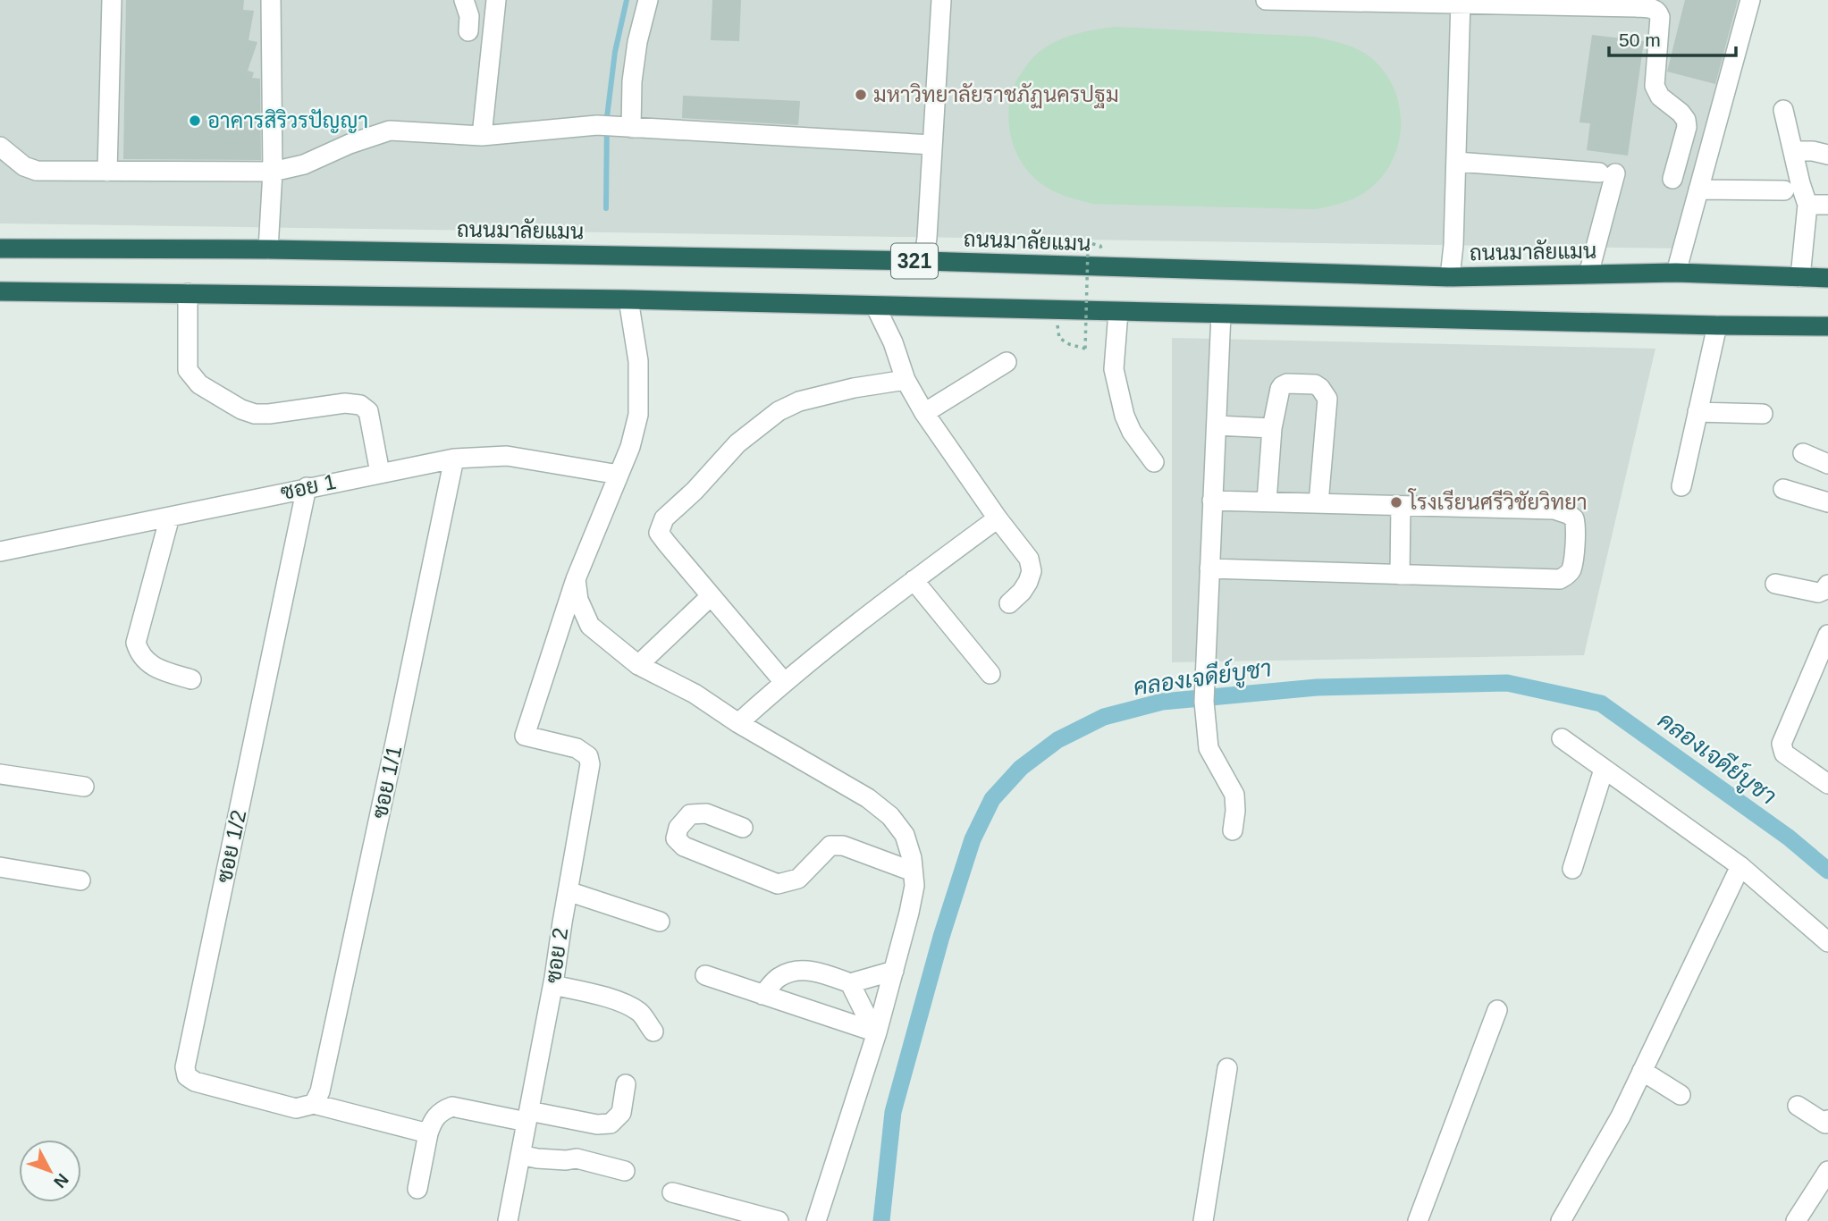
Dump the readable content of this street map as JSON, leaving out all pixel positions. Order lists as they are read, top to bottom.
{
  "streets": {
    "highway": ["ถนนมาลัยแมน", "321"],
    "street": [
      "ซอย 1",
      "ซอย 1/1",
      "ซอย 1/2",
      "ซอย 2"
    ]
  },
  "crossings": [
    ["ซอย 1", "ซอย 1/1"],
    ["ซอย 1", "ซอย 1/2"],
    ["ซอย 1/1", "ซอย 1/2"]
  ],
  "water": ["คลองเจดีย์บูชา"],
  "places": ["มหาวิทยาลัยราชภัฏนครปฐม", "อาคารสิริวรปัญญา", "โรงเรียนศรีวิชัยวิทยา"],
  "scale_bar": "50 m",
  "north": "bottom right"
}
